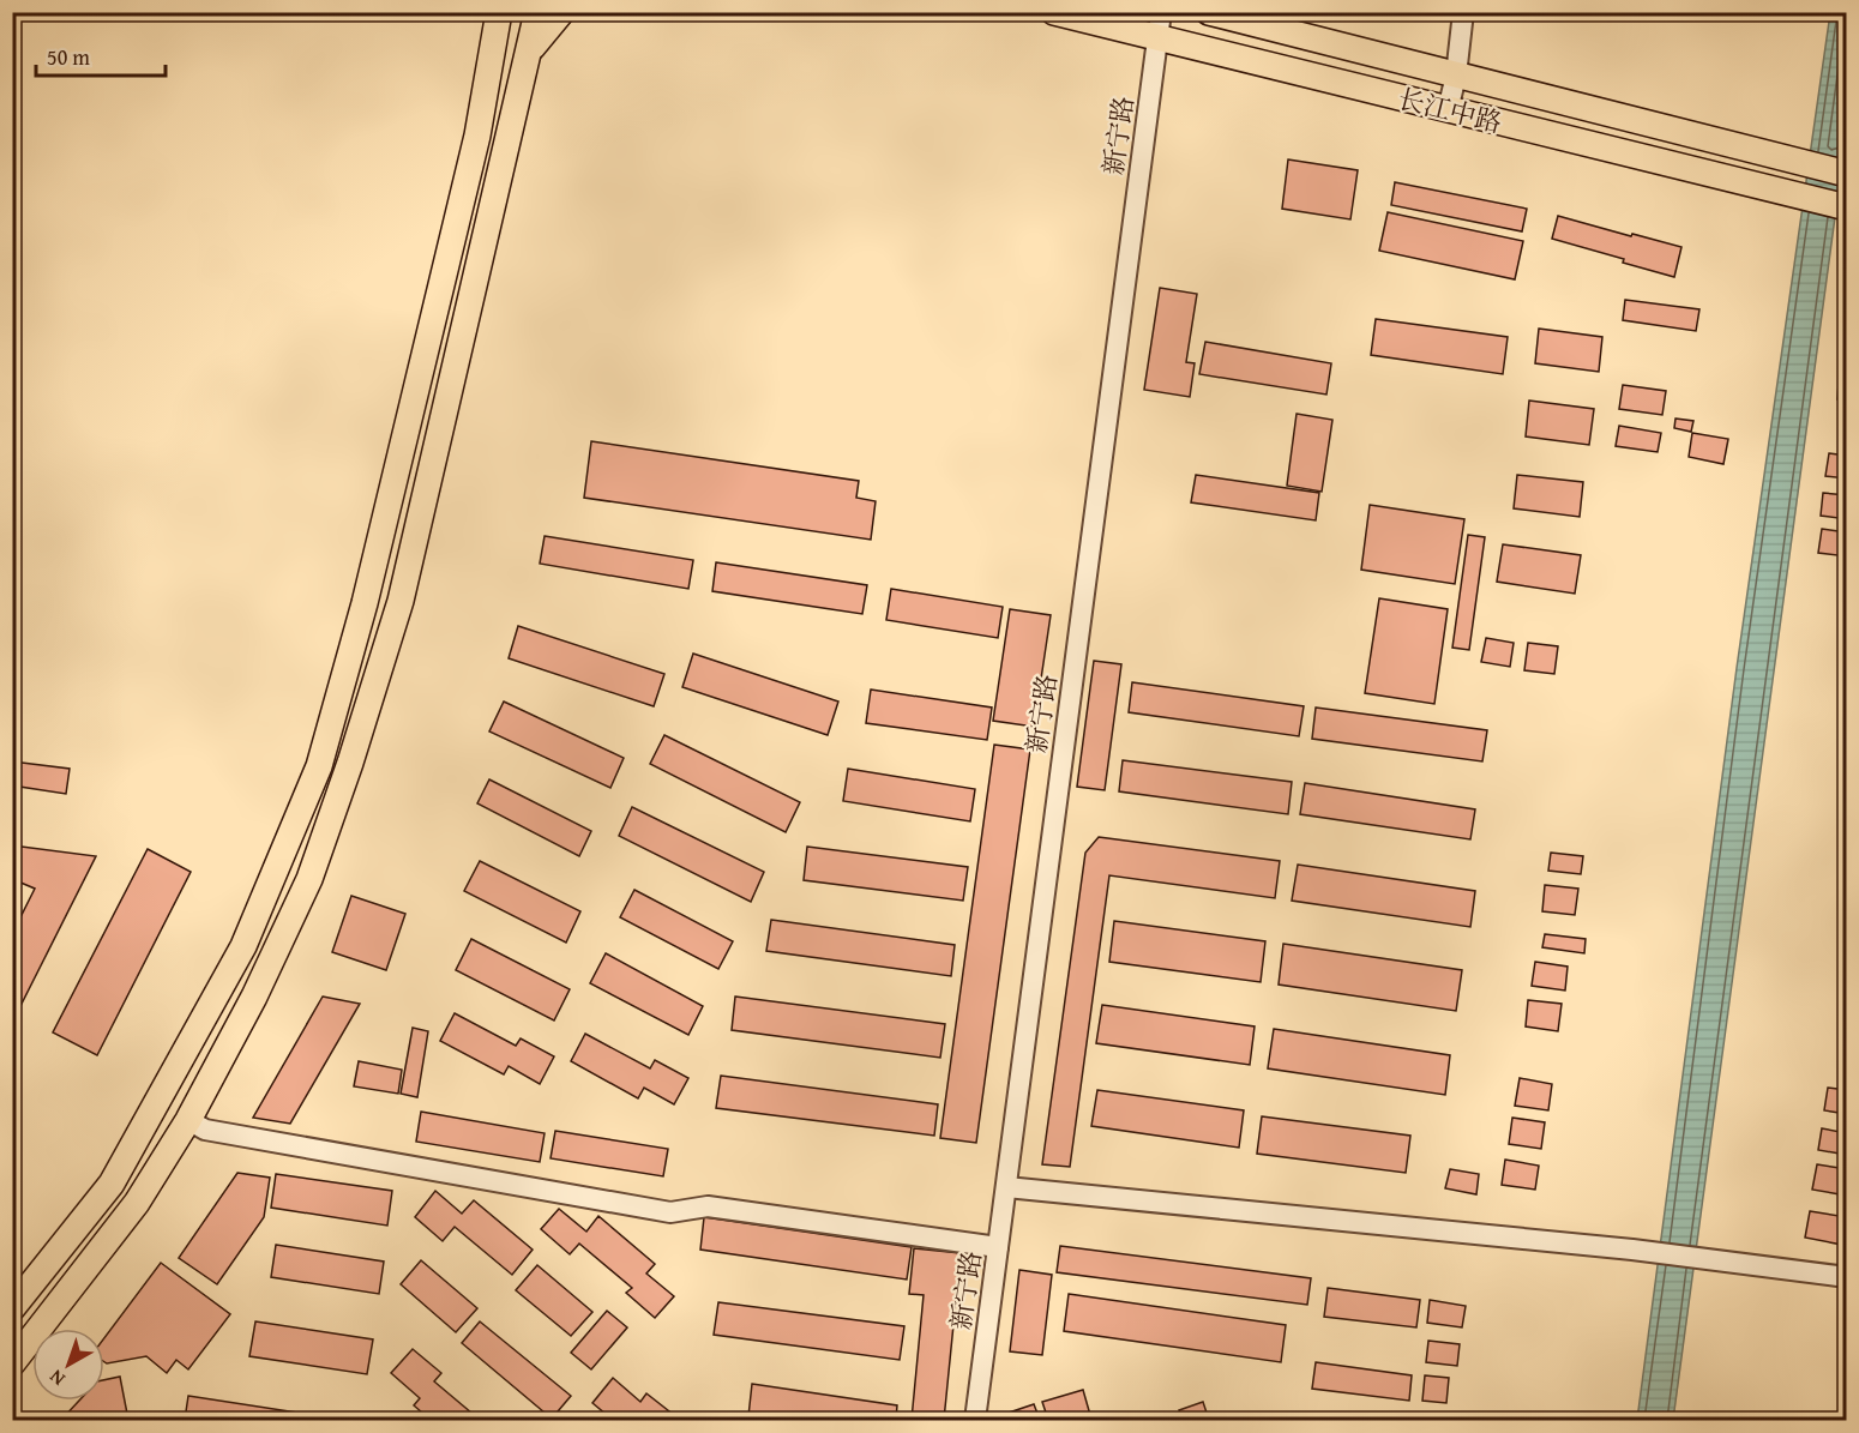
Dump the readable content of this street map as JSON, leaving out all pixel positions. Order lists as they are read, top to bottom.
{
  "streets": {
    "main road": ["长江中路"],
    "street": ["新宁路"]
  },
  "crossings": [
    ["长江中路", "新宁路"]
  ],
  "scale_bar": "50 m",
  "north": "bottom left"
}
